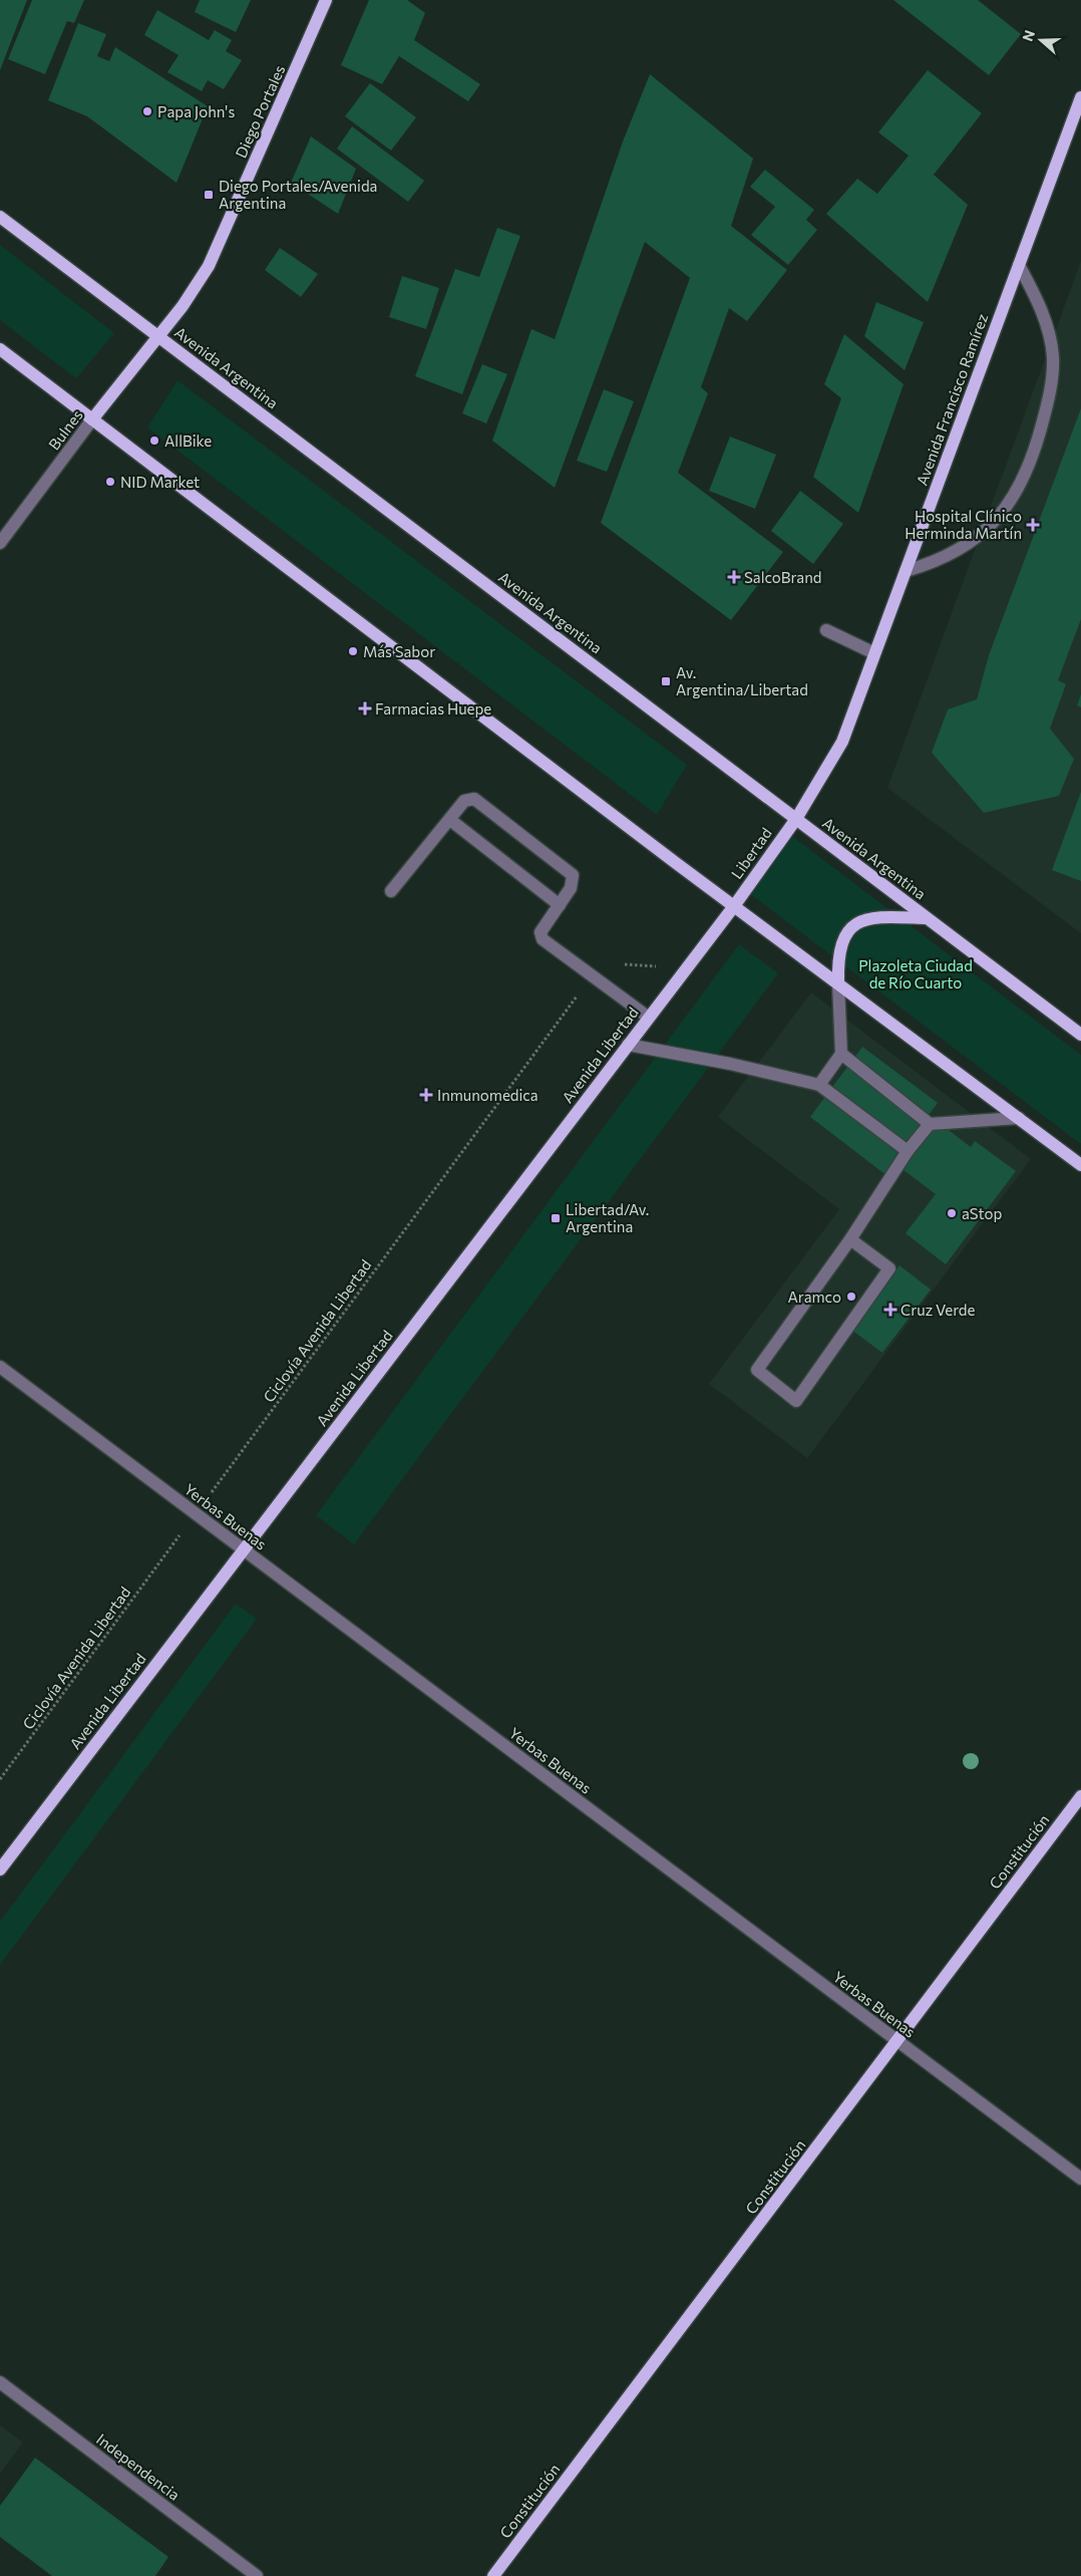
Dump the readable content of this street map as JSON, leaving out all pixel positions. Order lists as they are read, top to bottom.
{
  "streets": {
    "main road": [
      "Diego Portales",
      "Avenida Argentina",
      "Avenida Francisco Ramírez",
      "Bulnes",
      "Libertad",
      "Avenida Libertad",
      "Constitución"
    ],
    "street": ["Yerbas Buenas", "Independencia"],
    "path": ["Ciclovía Avenida Libertad"]
  },
  "crossings": [
    ["Diego Portales", "Avenida Argentina"],
    ["Diego Portales", "Bulnes"],
    ["Avenida Argentina", "Avenida Francisco Ramírez"],
    ["Avenida Argentina", "Bulnes"],
    ["Avenida Argentina", "Libertad"],
    ["Avenida Francisco Ramírez", "Libertad"],
    ["Libertad", "Avenida Libertad"],
    ["Avenida Libertad", "Ciclovía Avenida Libertad"],
    ["Avenida Libertad", "Yerbas Buenas"],
    ["Ciclovía Avenida Libertad", "Yerbas Buenas"],
    ["Yerbas Buenas", "Constitución"]
  ],
  "parks": ["Plazoleta Ciudad de Río Cuarto"],
  "places": {
    "other": [
      "Papa John's",
      "AllBike",
      "NID Market",
      "Más Sabor",
      "aStop",
      "Aramco"
    ],
    "transit": ["Diego Portales/Avenida Argentina", "Av. Argentina/Libertad", "Libertad/Av. Argentina"],
    "health": [
      "Hospital Clínico Herminda Martín",
      "SalcoBrand",
      "Farmacias Huepe",
      "Inmunomedica",
      "Cruz Verde"
    ]
  },
  "north": "left"
}
